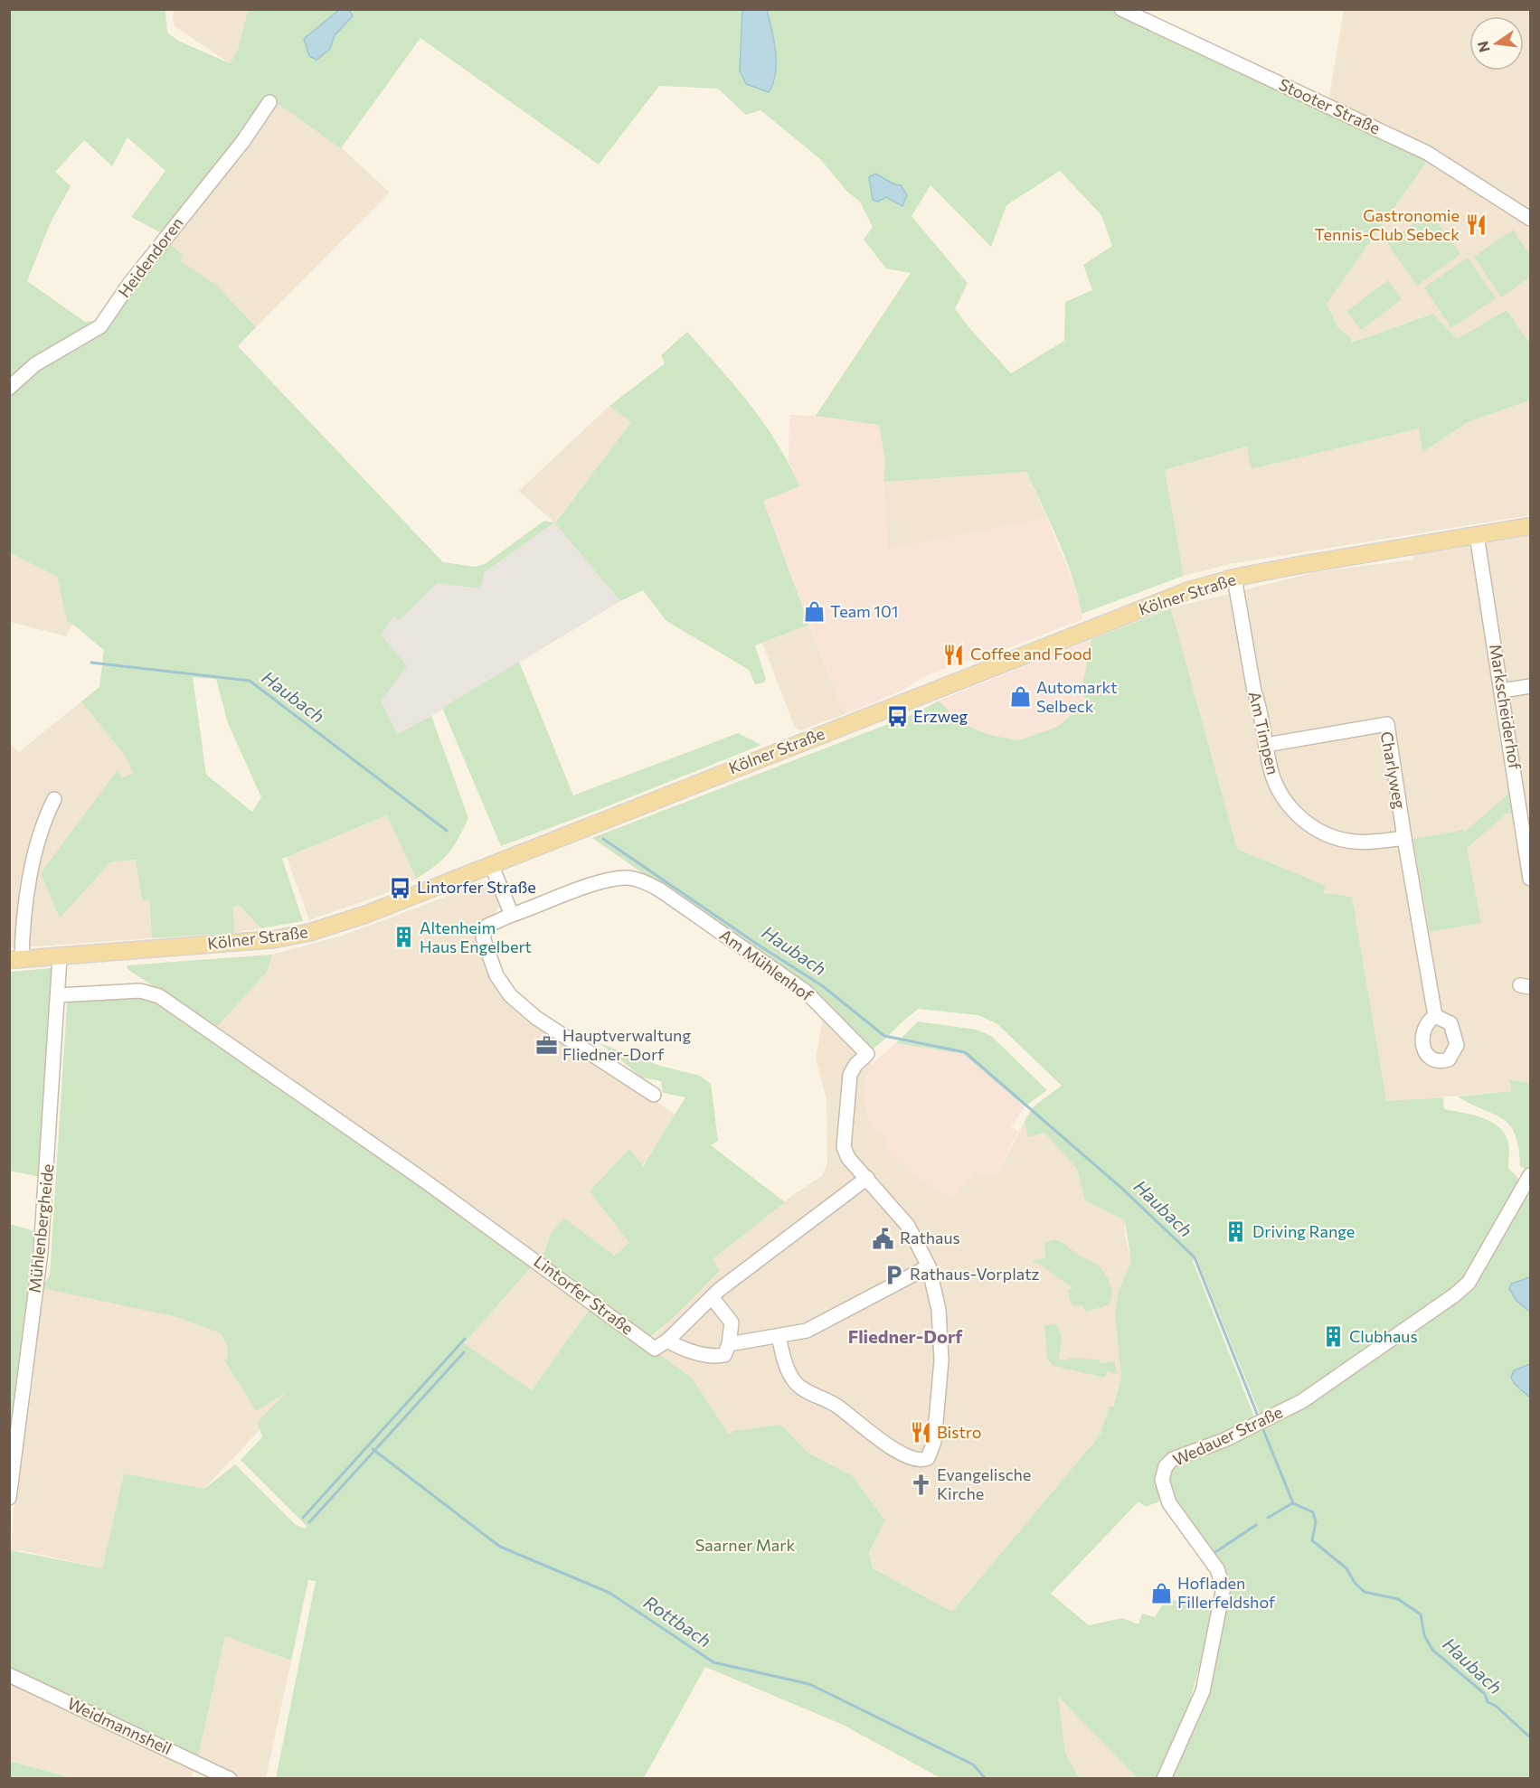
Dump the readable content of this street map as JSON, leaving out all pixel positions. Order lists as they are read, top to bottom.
{
  "streets": {
    "main road": ["Kölner Straße"],
    "street": [
      "Stooter Straße",
      "Heidendoren",
      "Markscheiderhof",
      "Am Timpen",
      "Charlyweg",
      "Am Mühlenhof",
      "Mühlenbergheide",
      "Lintorfer Straße",
      "Wedauer Straße",
      "Weidmannsheil"
    ]
  },
  "crossings": [
    ["Kölner Straße", "Markscheiderhof"],
    ["Kölner Straße", "Am Timpen"],
    ["Kölner Straße", "Mühlenbergheide"],
    ["Am Timpen", "Charlyweg"],
    ["Mühlenbergheide", "Lintorfer Straße"]
  ],
  "districts": ["Fliedner-Dorf"],
  "water": ["Haubach", "Rottbach"],
  "parks": ["Saarner Mark"],
  "places": {
    "restaurant": ["Gastronomie Tennis-Club Sebeck", "Coffee and Food", "Bistro"],
    "shop": ["Team 101", "Automarkt Selbeck", "Hofladen Fillerfeldshof"],
    "bus stop": ["Erzweg", "Lintorfer Straße"],
    "building": ["Altenheim Haus Engelbert", "Driving Range", "Clubhaus"],
    "office": ["Hauptverwaltung Fliedner-Dorf"],
    "public building": ["Rathaus"],
    "parking": ["Rathaus-Vorplatz"],
    "church": ["Evangelische Kirche"]
  },
  "north": "left"
}
